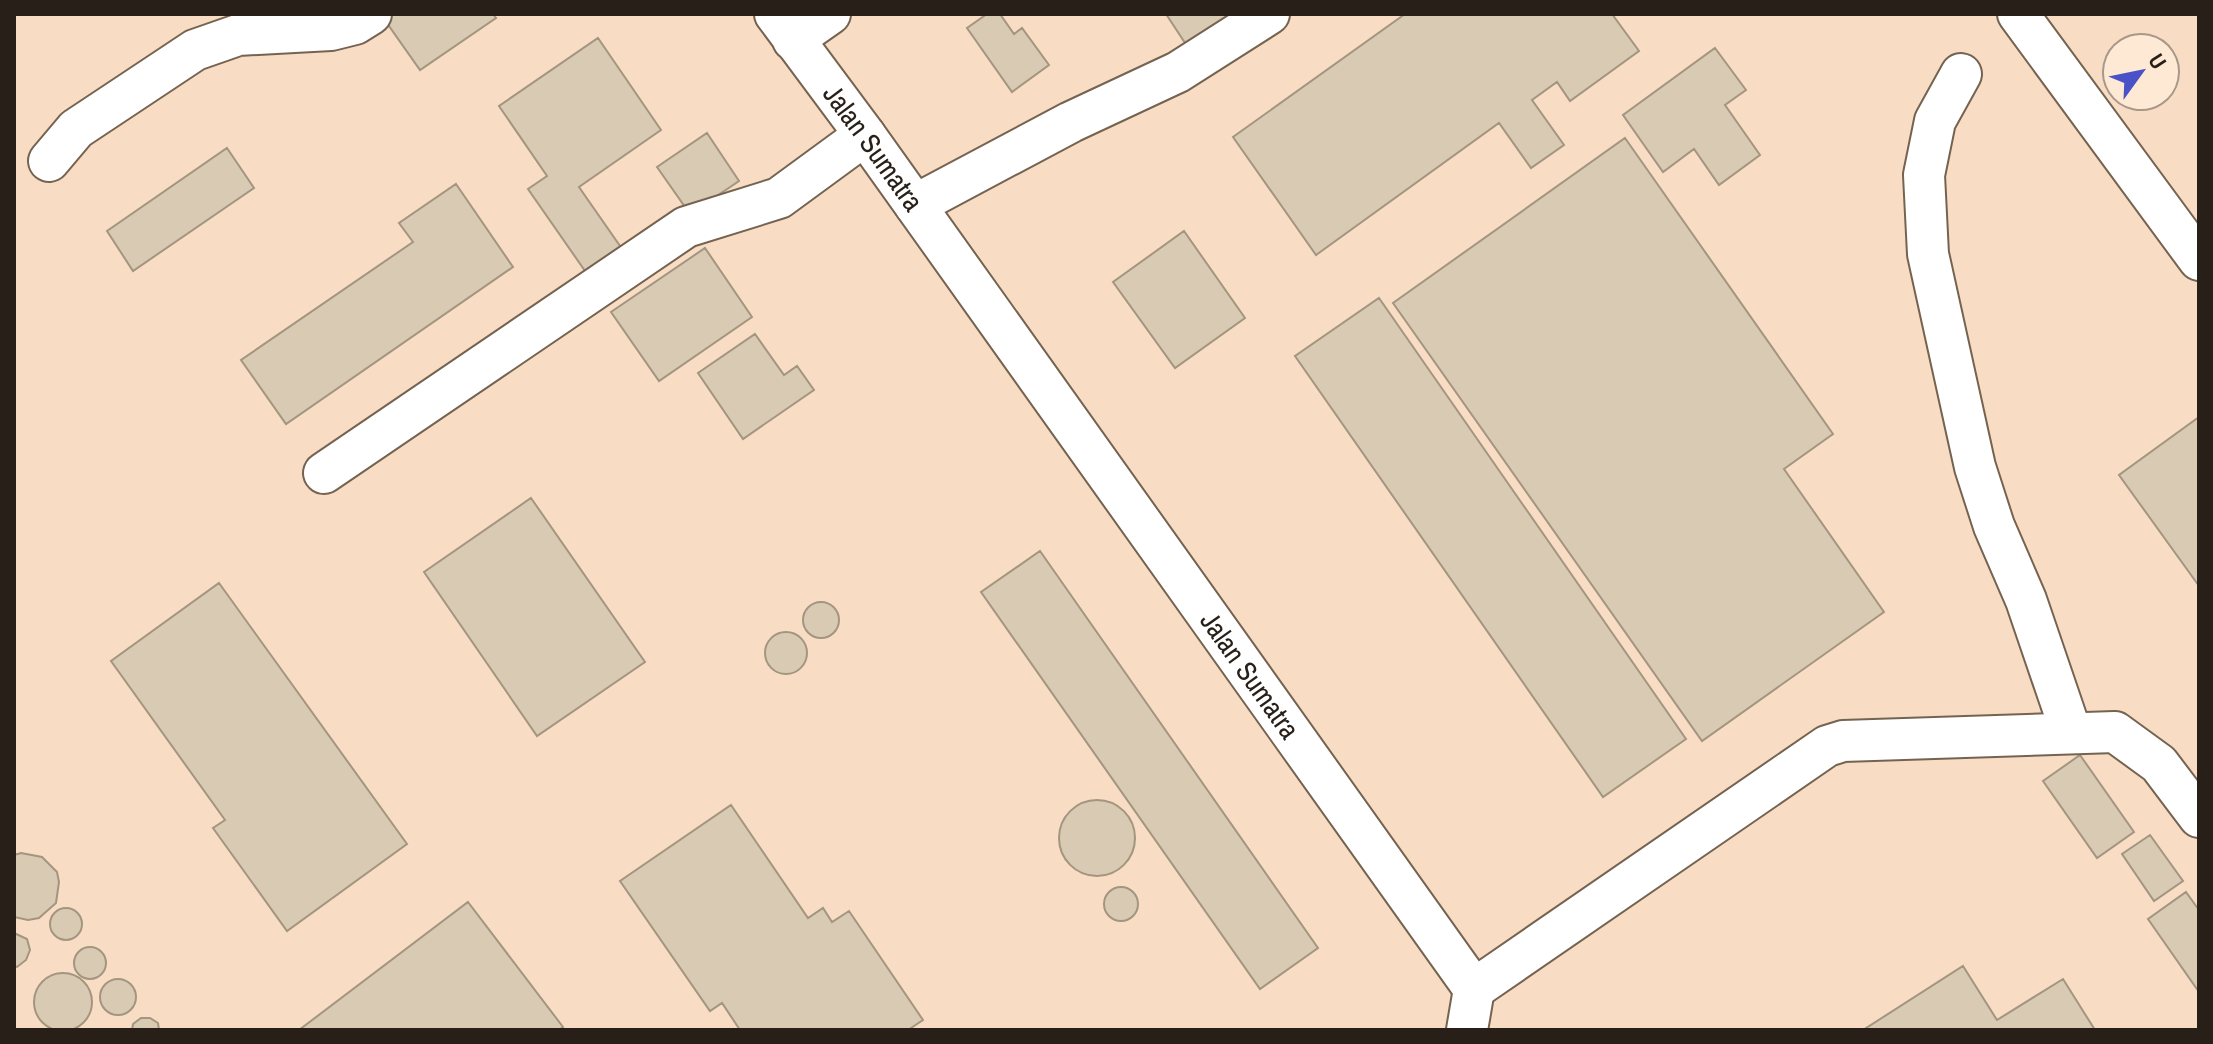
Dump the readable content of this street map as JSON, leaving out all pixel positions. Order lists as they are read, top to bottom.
{
  "streets": {
    "lane": ["Jalan Sumatra"]
  },
  "north": "top right"
}
